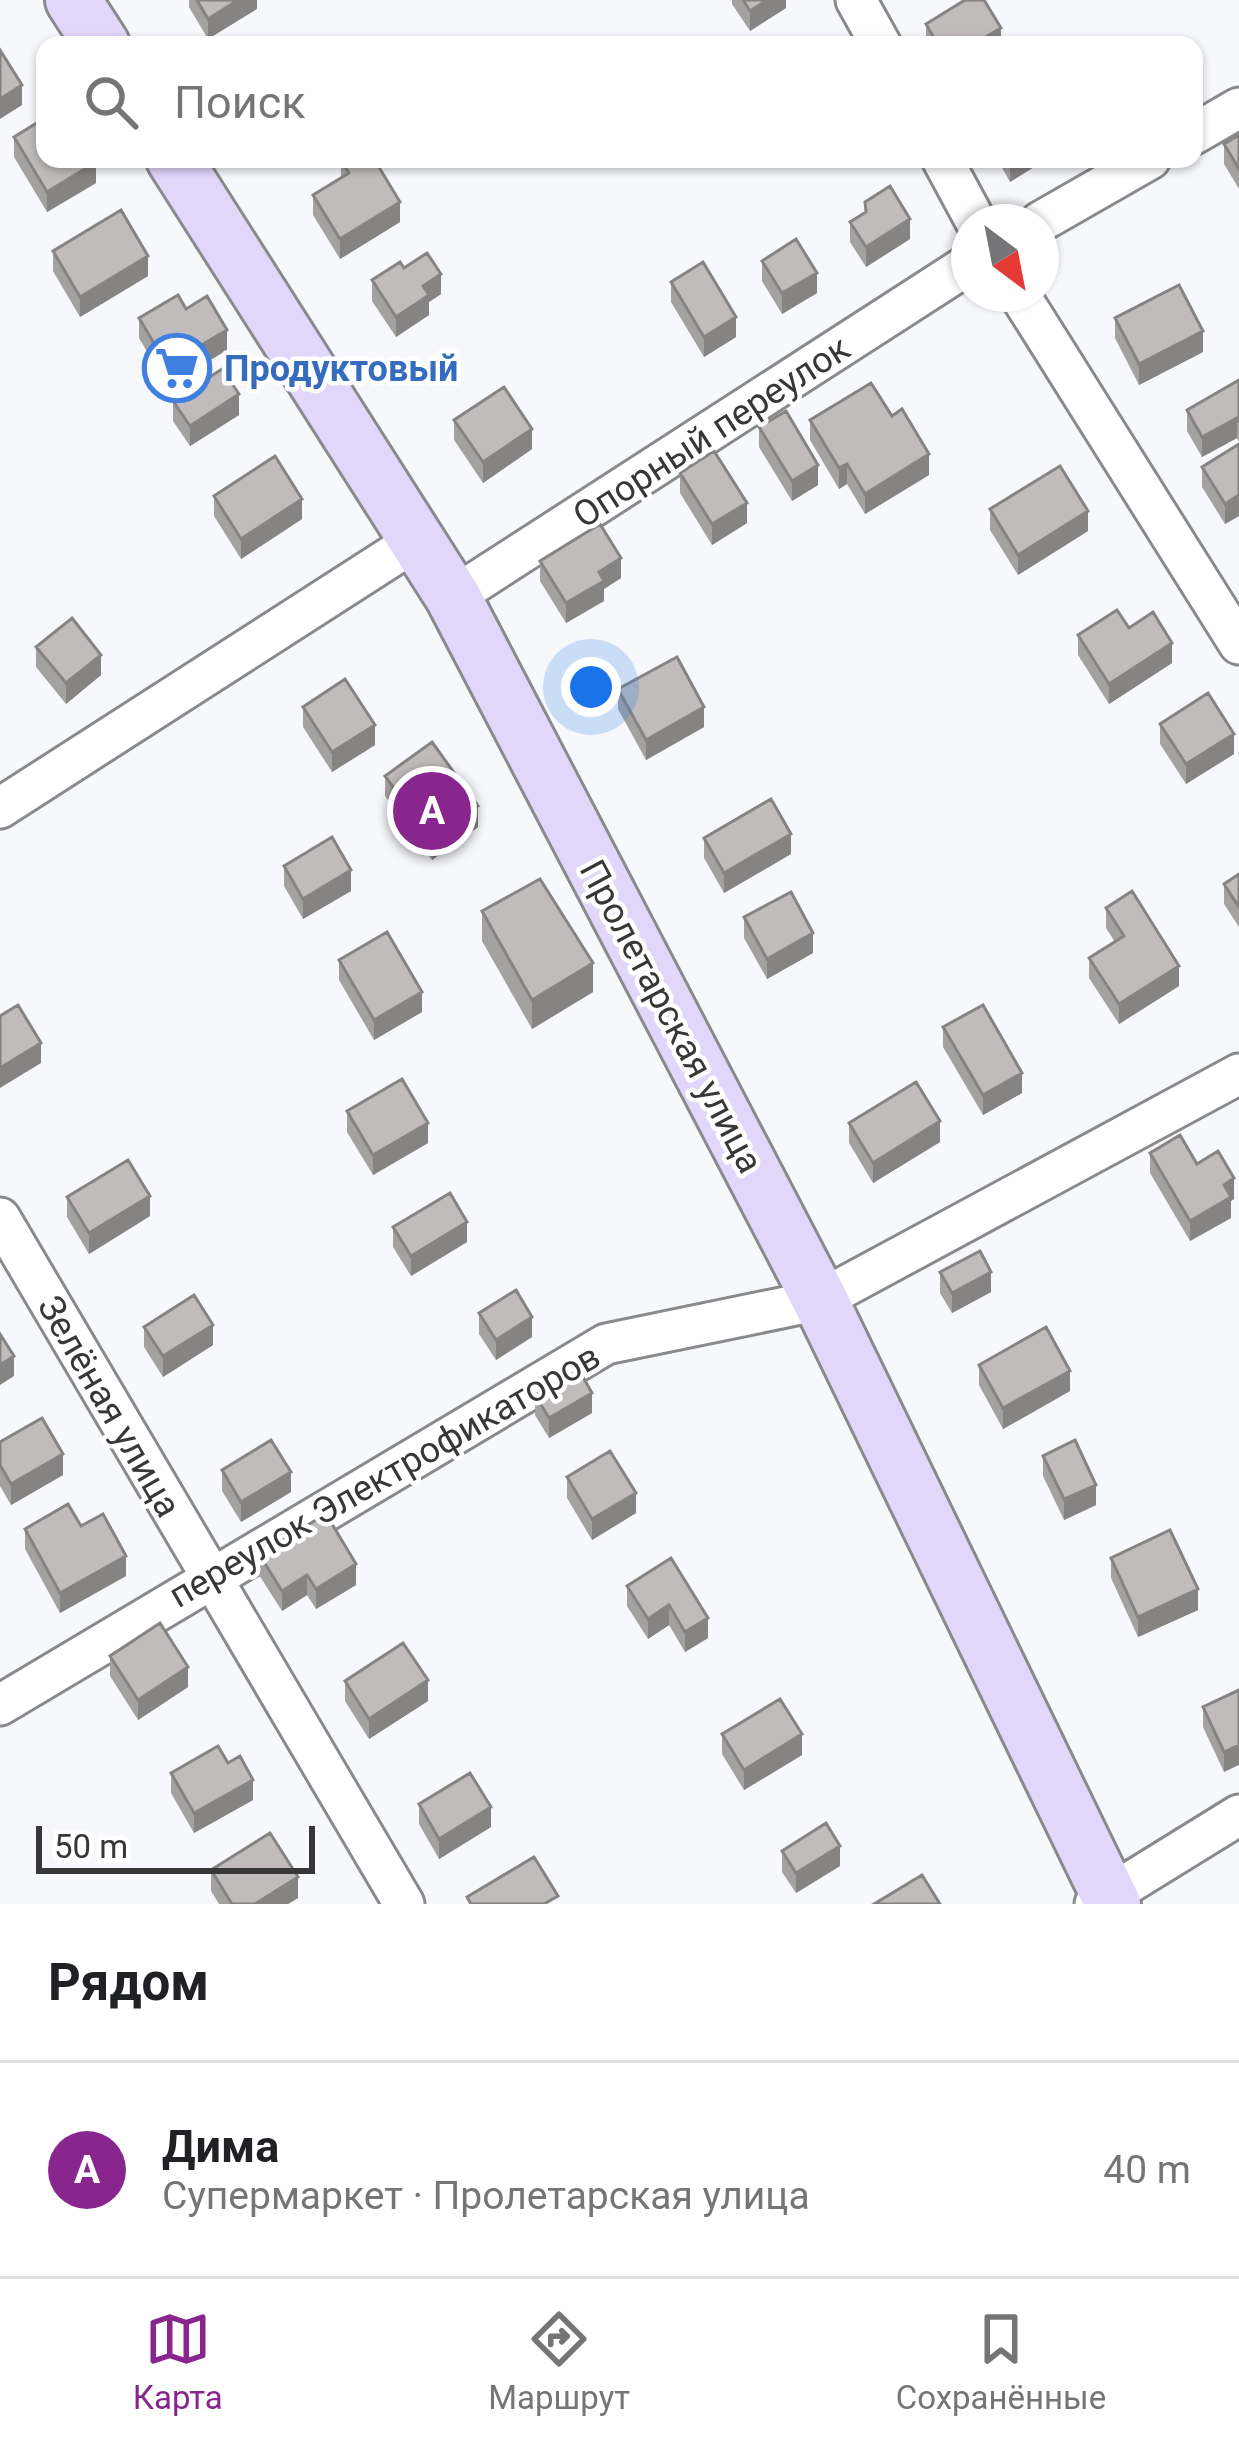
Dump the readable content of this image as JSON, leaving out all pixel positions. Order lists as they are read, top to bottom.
{
  "streets": {
    "street": [
      "Опорный переулок",
      "Пролетарская улица",
      "Зелёная улица",
      "переулок Электрофикаторов"
    ]
  },
  "crossings": [
    ["Опорный переулок", "Пролетарская улица"],
    ["Пролетарская улица", "переулок Электрофикаторов"],
    ["Зелёная улица", "переулок Электрофикаторов"]
  ],
  "places": {
    "supermarket": ["Продуктовый"]
  },
  "scale_bar": "50 m",
  "north": "bottom right",
  "page": {
    "search": "Поиск",
    "pins": "A",
    "scale": "50 m",
    "heading": "Рядом",
    "list": [
      {
        "mark": "A",
        "name": "Дима",
        "note": "Супермаркет · Пролетарская улица",
        "value": "40 m"
      }
    ],
    "nav": ["Карта", "Маршрут", "Сохранённые"]
  }
}
